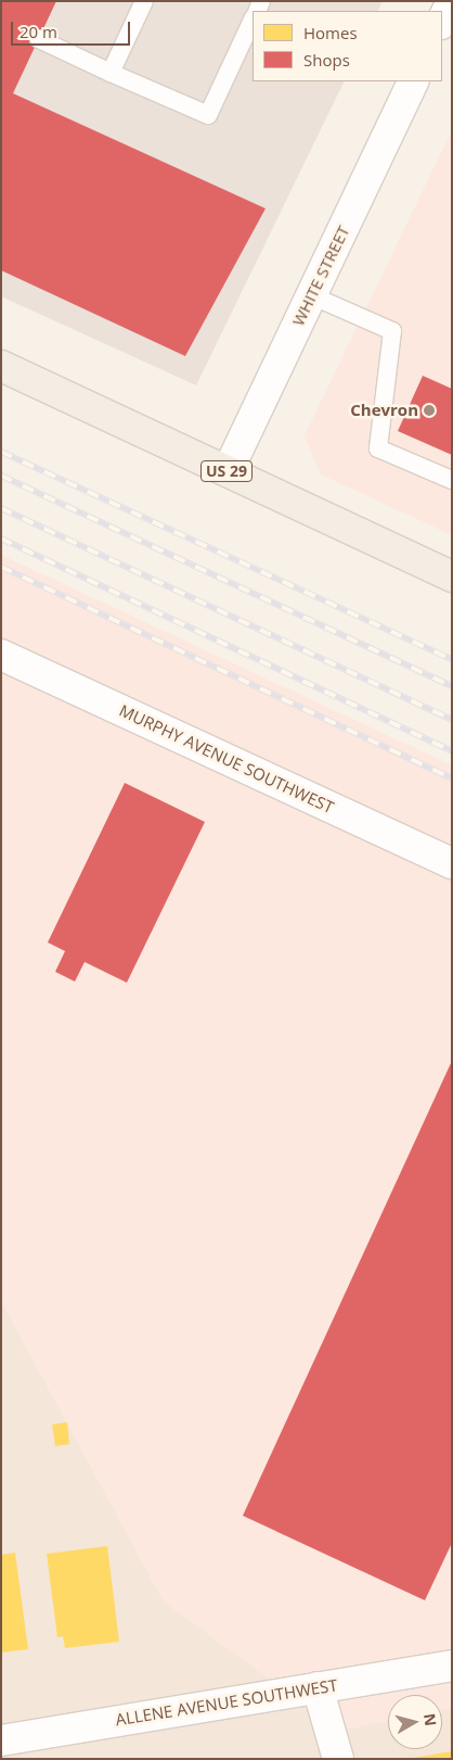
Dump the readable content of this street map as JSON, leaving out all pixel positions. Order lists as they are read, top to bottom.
{
  "streets": {
    "main road": ["US 29"],
    "street": ["WHITE STREET", "MURPHY AVENUE SOUTHWEST", "ALLENE AVENUE SOUTHWEST"]
  },
  "crossings": [
    ["WHITE STREET", "US 29"]
  ],
  "places": ["Chevron"],
  "legend": ["Homes", "Shops"],
  "scale_bar": "20 m",
  "north": "right"
}
